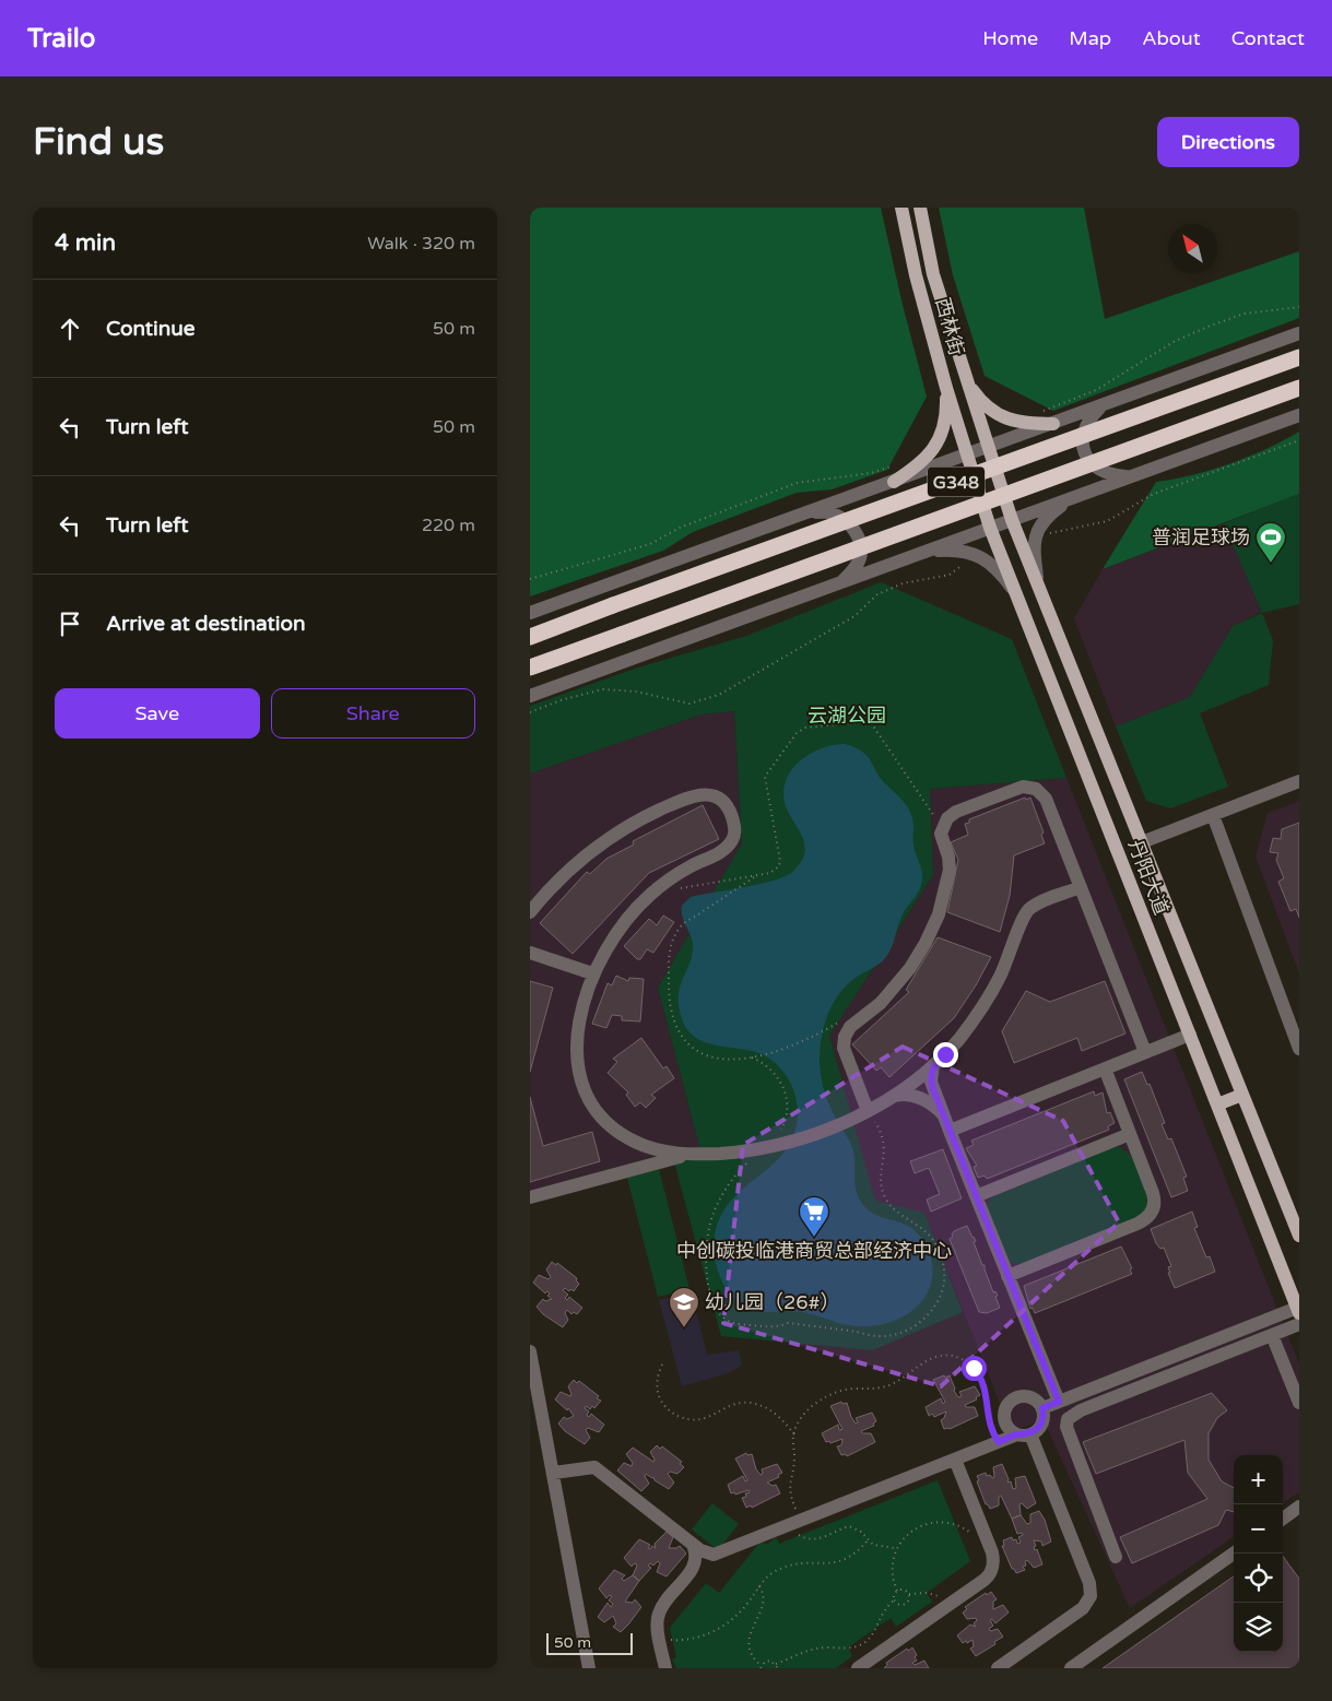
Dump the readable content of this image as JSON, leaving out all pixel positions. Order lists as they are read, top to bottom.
{
  "streets": {
    "highway": ["G348"],
    "main road": ["西林街", "丹阳大道"]
  },
  "crossings": [
    ["西林街", "丹阳大道"]
  ],
  "parks": ["云湖公园"],
  "places": {
    "sports": ["普润足球场"],
    "supermarket": ["中创碳投临港商贸总部经济中心"],
    "school or university": ["幼儿园（26#）"]
  },
  "scale_bar": "50 m",
  "north": "top left",
  "page": {
    "header": "Trailo",
    "nav": [
      "Home",
      "Map",
      "About",
      "Contact"
    ],
    "buttons": [
      "Directions",
      ["Save", "Share"]
    ],
    "title": "Find us",
    "heading": ["4 min", "Walk · 320 m"],
    "list": [
      ["Continue", "50 m"],
      ["Turn left", "50 m"],
      ["Turn left", "220 m"],
      "Arrive at destination"
    ],
    "map_buttons": ["+", "−"],
    "scale": "50 m"
  }
}
